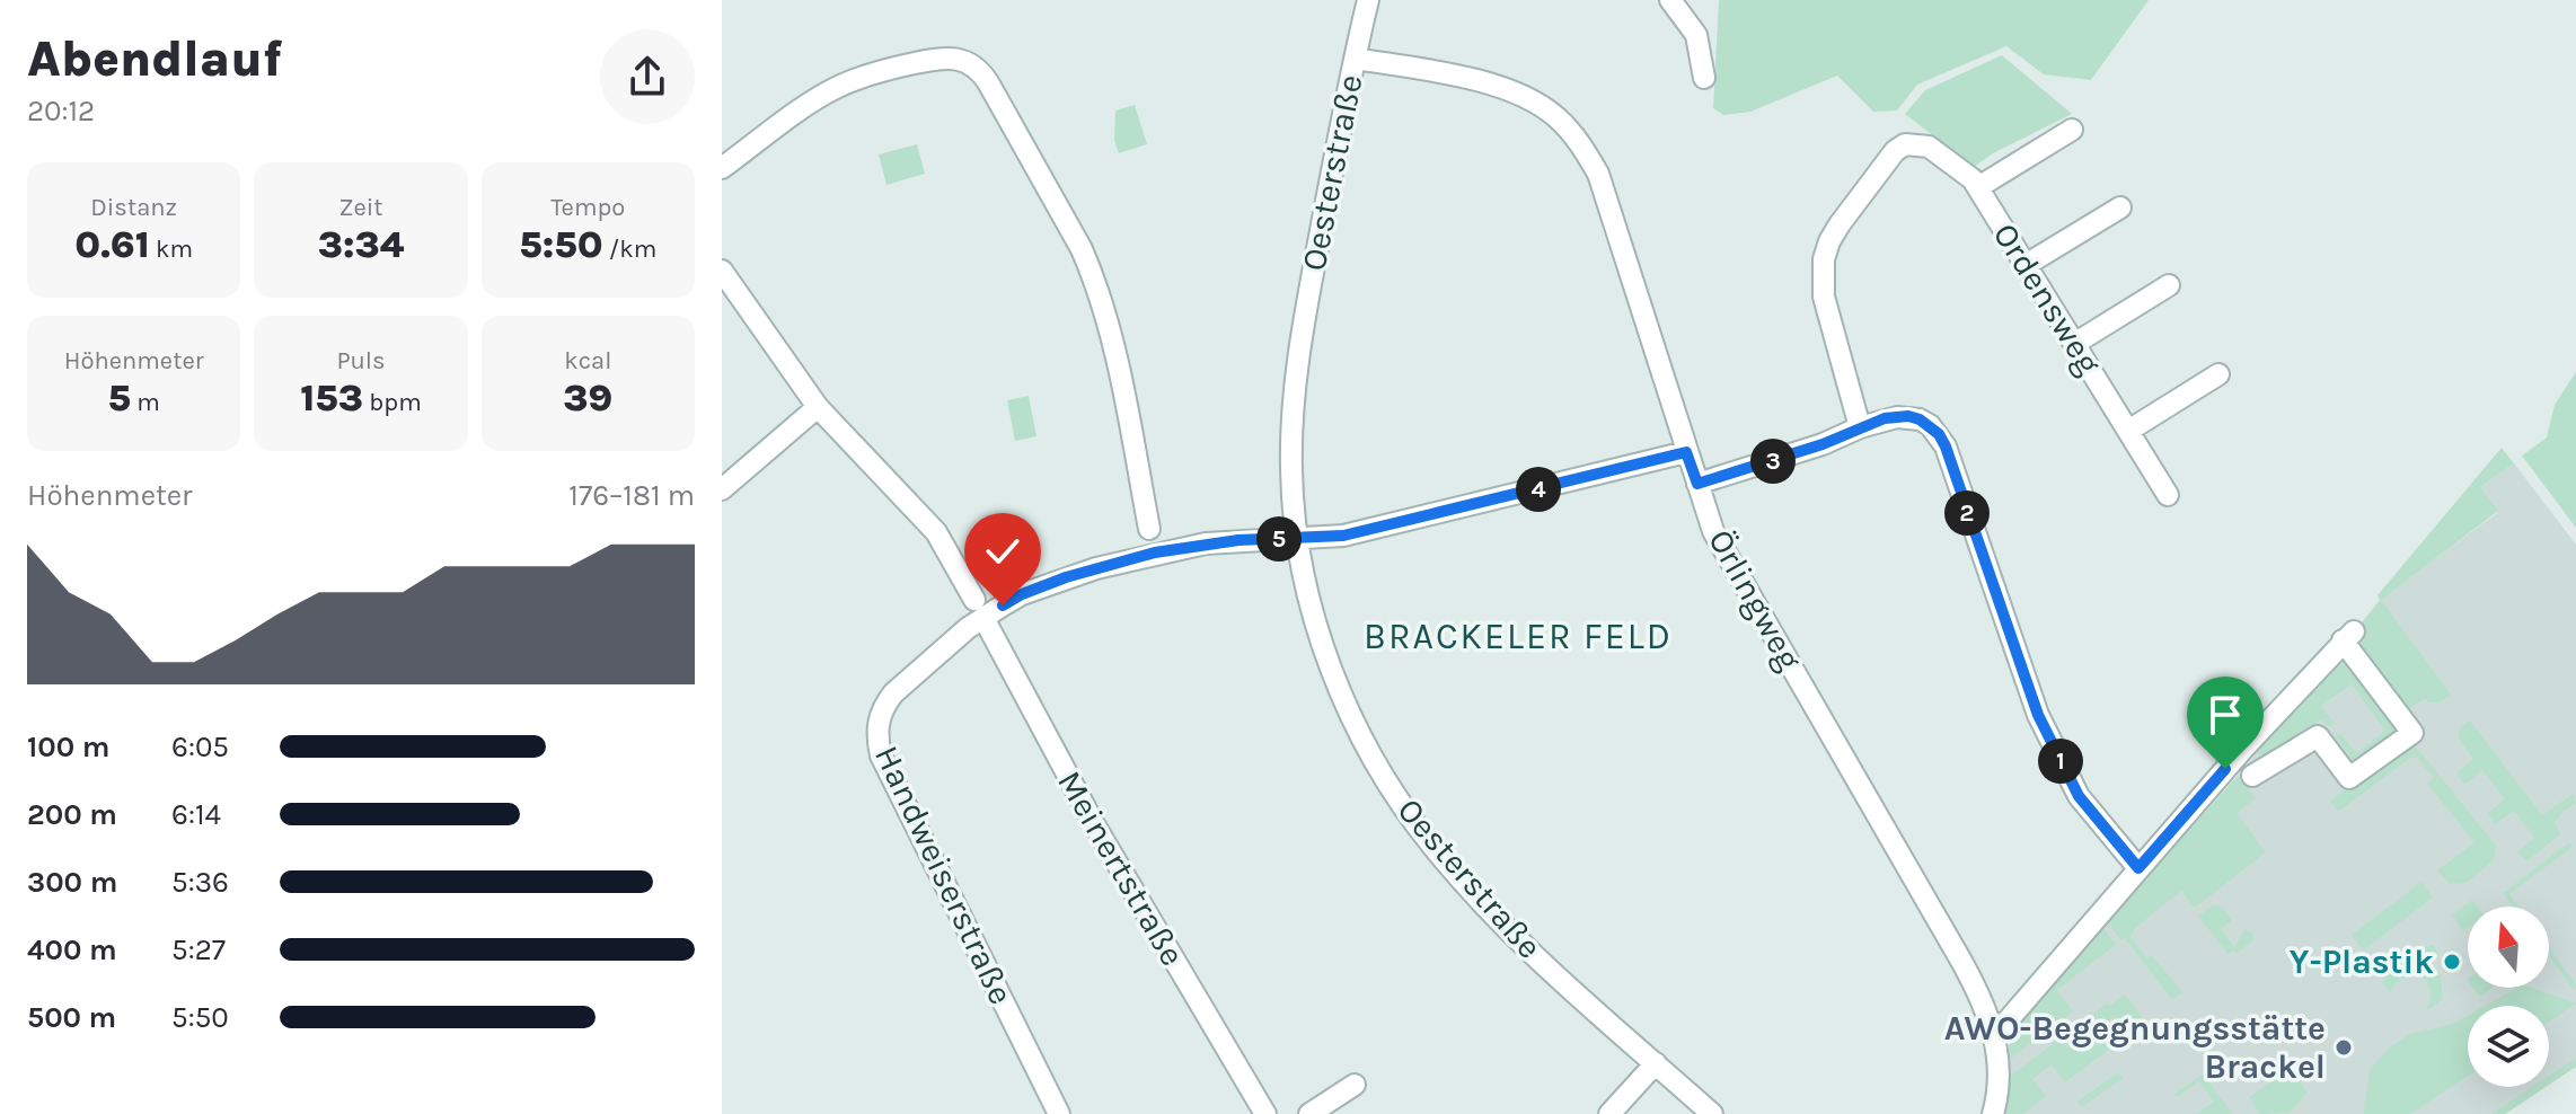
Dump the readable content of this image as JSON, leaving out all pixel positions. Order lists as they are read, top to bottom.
{
  "streets": {
    "street": [
      "Oesterstraße",
      "Ordensweg",
      "Örlingweg",
      "Meinertstraße",
      "Handweiserstraße"
    ]
  },
  "crossings": [
    ["Oesterstraße", "Örlingweg"],
    ["Oesterstraße", "Handweiserstraße"],
    ["Örlingweg", "Handweiserstraße"],
    ["Meinertstraße", "Handweiserstraße"]
  ],
  "districts": ["BRACKELER FELD"],
  "places": ["Y-Plastik", "AWO-Begegnungsstätte Brackel"],
  "north": "top",
  "page": {
    "heading": ["Abendlauf", "20:12"],
    "stats": [
      ["Distanz", "0.61 km"],
      ["Zeit", "3:34"],
      ["Tempo", "5:50 /km"],
      ["Höhenmeter", "5 m"],
      ["Puls", "153 bpm"],
      ["kcal", "39"]
    ],
    "pins": [
      "3",
      "4",
      "2",
      "5",
      "1"
    ],
    "chart": ["Höhenmeter", "176–181 m"],
    "list": [
      {
        "name": "100 m",
        "note": "6:05"
      },
      {
        "name": "200 m",
        "note": "6:14"
      },
      {
        "name": "300 m",
        "note": "5:36"
      },
      {
        "name": "400 m",
        "note": "5:27"
      },
      {
        "name": "500 m",
        "note": "5:50"
      }
    ]
  }
}
